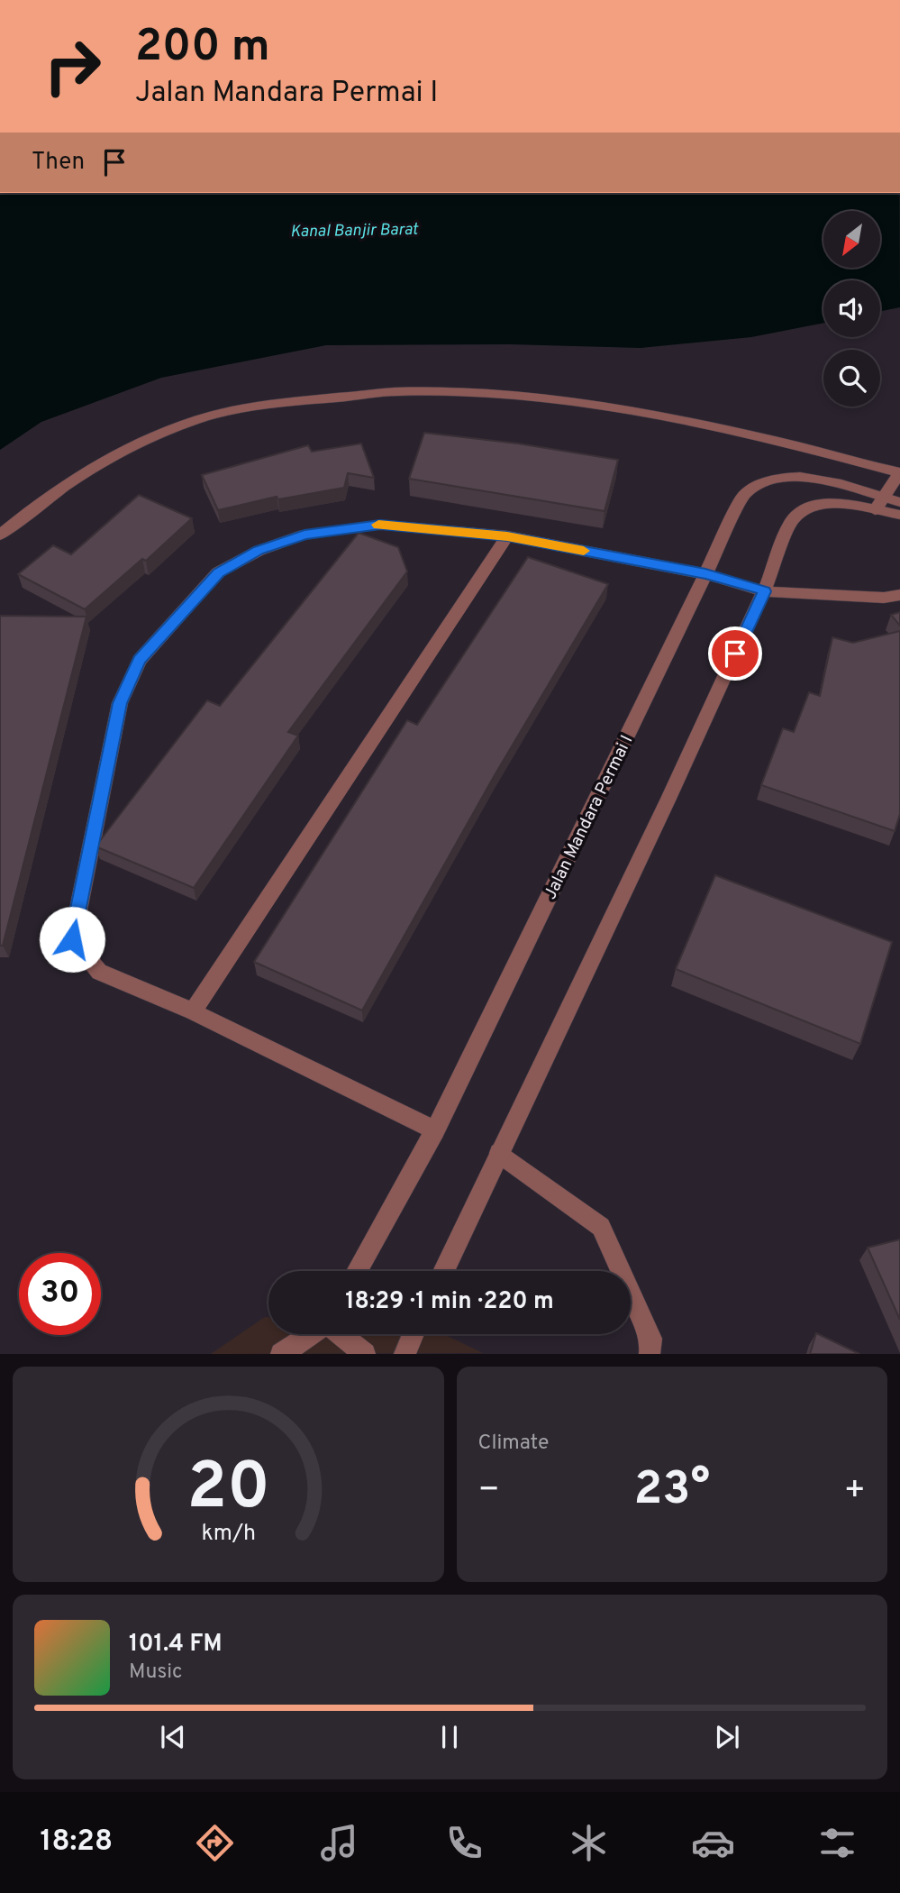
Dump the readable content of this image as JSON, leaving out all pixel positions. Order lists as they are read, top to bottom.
{
  "streets": {
    "street": ["Jalan Mandara Permai I"]
  },
  "water": ["Kanal Banjir Barat"],
  "north": "bottom left",
  "page": {
    "turn": ["200 m", "Jalan Mandara Permai I"],
    "then": "Then",
    "limit": "30",
    "trip": "18:29 · 1 min · 220 m",
    "tile": "Climate",
    "heat": ["−", "23°", "+"],
    "song": ["101.4 FM", "Music"],
    "tabs": "18:28",
    "gauge": ["20", "km/h"]
  }
}
